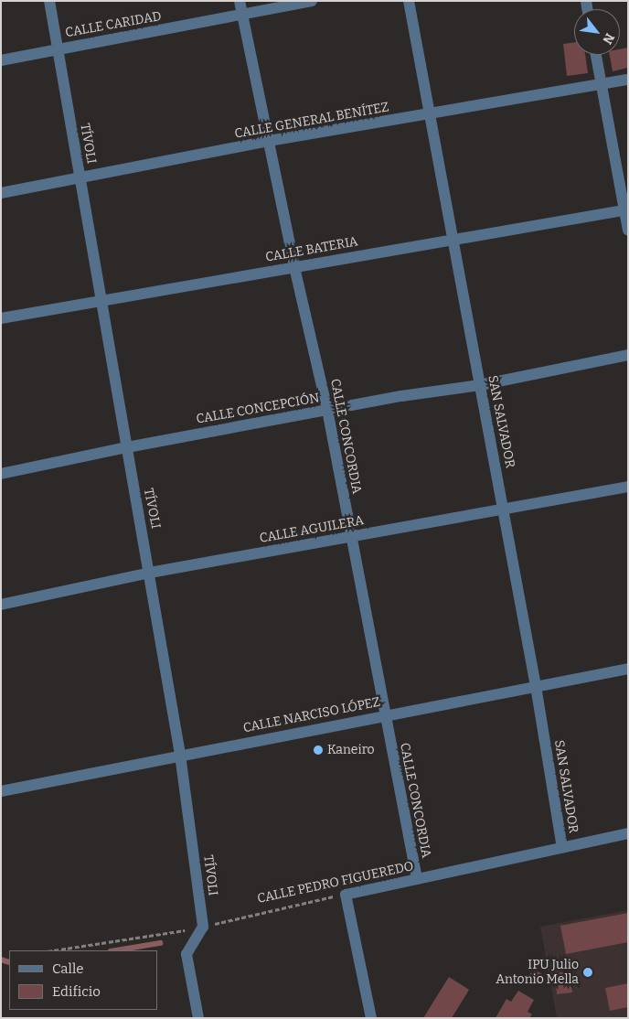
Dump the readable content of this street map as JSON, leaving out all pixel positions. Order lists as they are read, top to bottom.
{
  "streets": {
    "street": [
      "CALLE CARIDAD",
      "CALLE GENERAL BENÍTEZ",
      "TÍVOLI",
      "CALLE BATERIA",
      "CALLE CONCEPCIÓN",
      "SAN SALVADOR",
      "CALLE CONCORDIA",
      "CALLE AGUILERA",
      "CALLE NARCISO LÓPEZ",
      "CALLE PEDRO FIGUEREDO"
    ]
  },
  "crossings": [
    ["CALLE CARIDAD", "TÍVOLI"],
    ["CALLE CARIDAD", "CALLE CONCORDIA"],
    ["CALLE GENERAL BENÍTEZ", "TÍVOLI"],
    ["CALLE GENERAL BENÍTEZ", "SAN SALVADOR"],
    ["CALLE GENERAL BENÍTEZ", "CALLE CONCORDIA"],
    ["TÍVOLI", "CALLE BATERIA"],
    ["TÍVOLI", "CALLE CONCEPCIÓN"],
    ["TÍVOLI", "CALLE AGUILERA"],
    ["TÍVOLI", "CALLE NARCISO LÓPEZ"],
    ["TÍVOLI", "CALLE PEDRO FIGUEREDO"],
    ["CALLE BATERIA", "SAN SALVADOR"],
    ["CALLE BATERIA", "CALLE CONCORDIA"],
    ["CALLE CONCEPCIÓN", "SAN SALVADOR"],
    ["CALLE CONCEPCIÓN", "CALLE CONCORDIA"],
    ["SAN SALVADOR", "CALLE AGUILERA"],
    ["SAN SALVADOR", "CALLE NARCISO LÓPEZ"],
    ["SAN SALVADOR", "CALLE PEDRO FIGUEREDO"],
    ["CALLE CONCORDIA", "CALLE AGUILERA"],
    ["CALLE CONCORDIA", "CALLE NARCISO LÓPEZ"],
    ["CALLE CONCORDIA", "CALLE PEDRO FIGUEREDO"]
  ],
  "places": ["Kaneiro", "IPU Julio Antonio Mella"],
  "legend": ["Calle", "Edificio"],
  "north": "bottom right"
}
